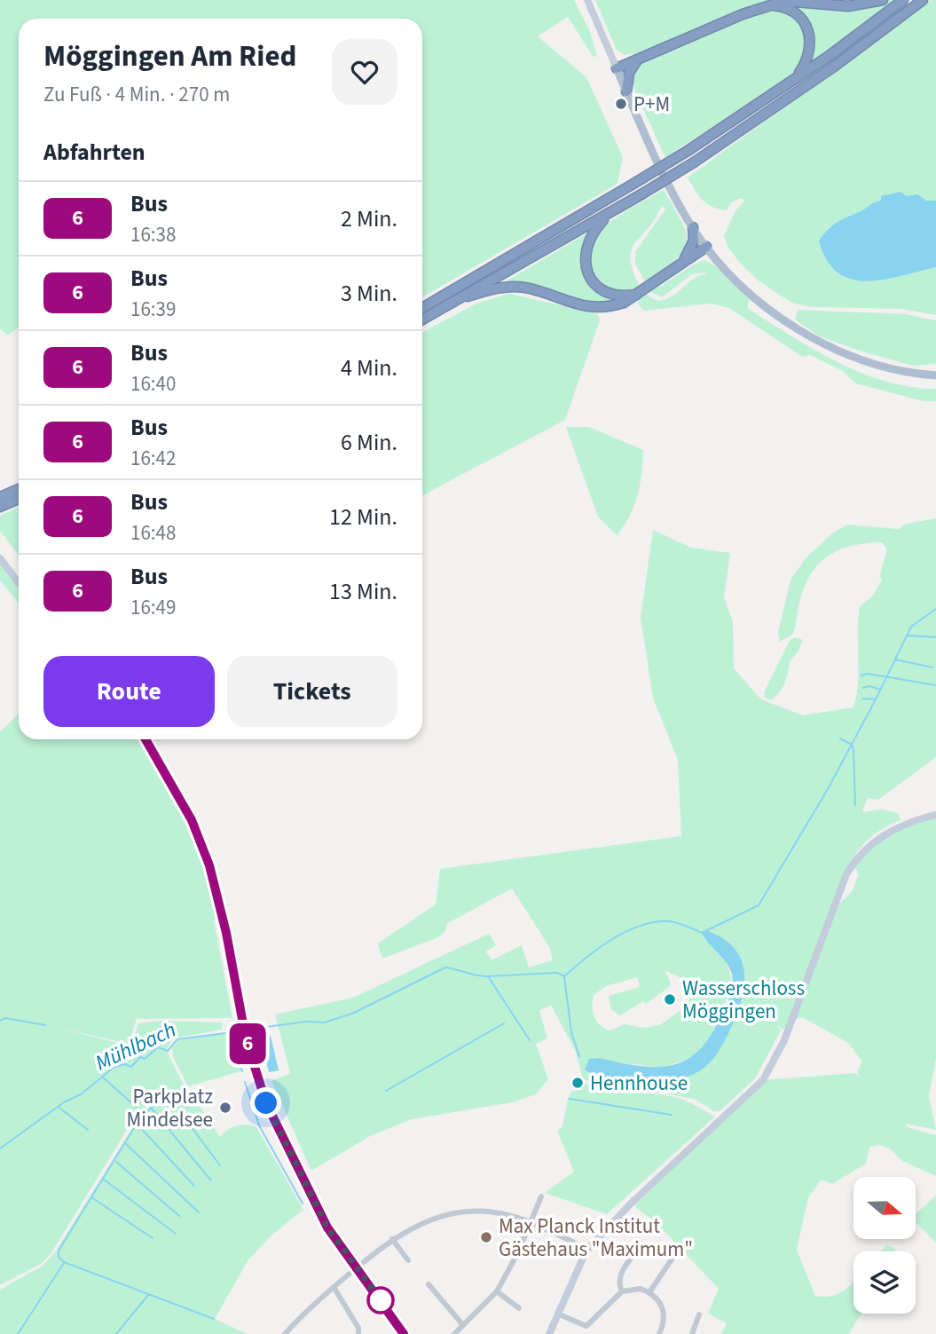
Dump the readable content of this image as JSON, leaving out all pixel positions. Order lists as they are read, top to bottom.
{
  "water": ["Mühlbach"],
  "places": [
    "P+M",
    "Wasserschloss Möggingen",
    "Hennhouse",
    "Parkplatz Mindelsee",
    "Max Planck Institut Gästehaus \"Maximum\""
  ],
  "lines": ["bus line 6"],
  "north": "right",
  "page": {
    "on_map": "6",
    "heading": [
      ["Möggingen Am Ried", "Zu Fuß · 4 Min. · 270 m"],
      "Abfahrten"
    ],
    "list": [
      {
        "mark": "6",
        "name": "Bus",
        "note": "16:38",
        "value": "2 Min."
      },
      {
        "mark": "6",
        "name": "Bus",
        "note": "16:39",
        "value": "3 Min."
      },
      {
        "mark": "6",
        "name": "Bus",
        "note": "16:40",
        "value": "4 Min."
      },
      {
        "mark": "6",
        "name": "Bus",
        "note": "16:42",
        "value": "6 Min."
      },
      {
        "mark": "6",
        "name": "Bus",
        "note": "16:48",
        "value": "12 Min."
      },
      {
        "mark": "6",
        "name": "Bus",
        "note": "16:49",
        "value": "13 Min."
      }
    ],
    "buttons": ["Route", "Tickets"]
  }
}
